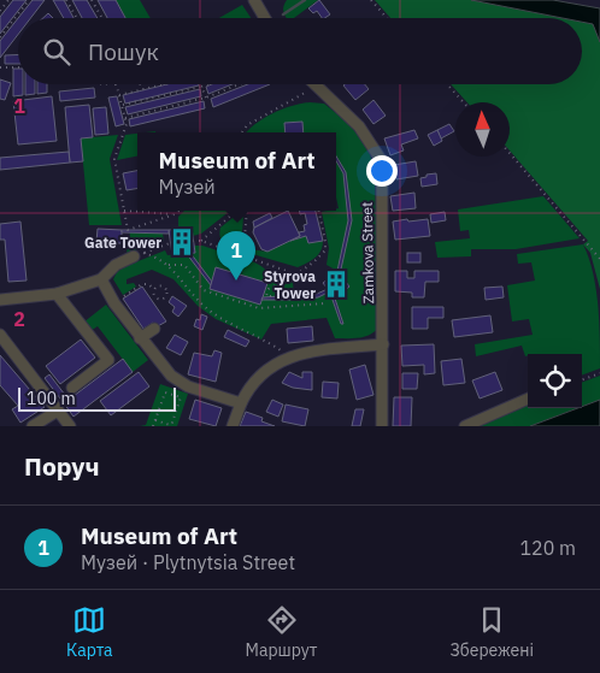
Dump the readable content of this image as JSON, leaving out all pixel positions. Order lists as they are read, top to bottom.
{
  "streets": {
    "street": ["Zamkova Street"]
  },
  "places": {
    "building": ["Gate Tower", "Styrova Tower"]
  },
  "scale_bar": "100 m",
  "north": "top",
  "page": {
    "search": "Пошук",
    "popup": ["Museum of Art", "Музей"],
    "pins": "1",
    "scale": "100 m",
    "heading": "Поруч",
    "list": [
      {
        "mark": "1",
        "name": "Museum of Art",
        "note": "Музей · Plytnytsia Street",
        "value": "120 m"
      }
    ],
    "nav": ["Карта", "Маршрут", "Збережені"]
  },
  "grid": {
    "rows": ["1", "2"]
  }
}
